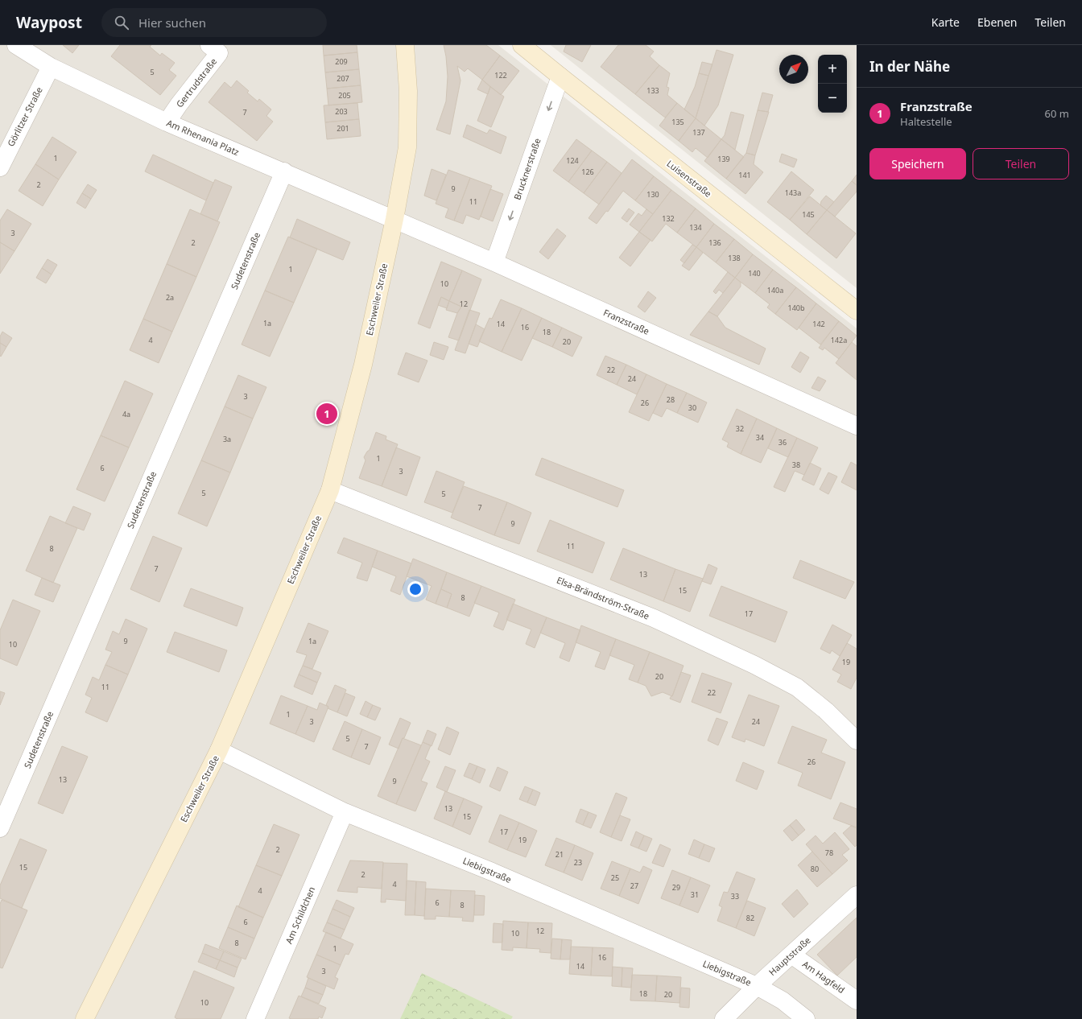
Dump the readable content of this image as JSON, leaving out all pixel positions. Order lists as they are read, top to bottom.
{
  "streets": {
    "street": [
      "Gertrudstraße",
      "Görlitzer Straße",
      "Am Rhenania Platz",
      "Brucknerstraße",
      "Luisenstraße",
      "Sudetenstraße",
      "Eschweiler Straße",
      "Franzstraße",
      "Elsa-Brändström-Straße",
      "Liebigstraße",
      "Am Schildchen",
      "Hauptstraße",
      "Am Hagfeld"
    ]
  },
  "crossings": [
    ["Gertrudstraße", "Am Rhenania Platz"],
    ["Görlitzer Straße", "Am Rhenania Platz"],
    ["Am Rhenania Platz", "Sudetenstraße"],
    ["Am Rhenania Platz", "Eschweiler Straße"],
    ["Am Rhenania Platz", "Franzstraße"],
    ["Brucknerstraße", "Luisenstraße"],
    ["Brucknerstraße", "Franzstraße"],
    ["Eschweiler Straße", "Franzstraße"],
    ["Eschweiler Straße", "Elsa-Brändström-Straße"],
    ["Eschweiler Straße", "Liebigstraße"],
    ["Liebigstraße", "Am Schildchen"],
    ["Liebigstraße", "Hauptstraße"],
    ["Hauptstraße", "Am Hagfeld"]
  ],
  "one_way": ["Brucknerstraße"],
  "house_numbers": [
    "209",
    "5",
    "122",
    "207",
    "133",
    "205",
    "203",
    "7",
    "135",
    "201",
    "137",
    "1",
    "139",
    "124",
    "126",
    "141",
    "2",
    "9",
    "143a",
    "130",
    "11",
    "145",
    "132",
    "134",
    "3",
    "2",
    "136",
    "138",
    "1",
    "140",
    "10",
    "140a",
    "2a",
    "12",
    "140b",
    "1a",
    "14",
    "142",
    "16",
    "18",
    "4",
    "142a",
    "20",
    "22",
    "24",
    "3",
    "28",
    "26",
    "30",
    "4a",
    "32",
    "34",
    "3a",
    "36",
    "1",
    "38",
    "6",
    "3",
    "5",
    "5",
    "7",
    "9",
    "11",
    "8",
    "7",
    "13",
    "15",
    "8",
    "17",
    "9",
    "1a",
    "10",
    "19",
    "20",
    "11",
    "22",
    "1",
    "3",
    "24",
    "5",
    "7",
    "26",
    "13",
    "9",
    "13",
    "15",
    "17",
    "19",
    "2",
    "78",
    "21",
    "23",
    "15",
    "80",
    "2",
    "25",
    "4",
    "27",
    "29",
    "4",
    "31",
    "33",
    "6",
    "8",
    "82",
    "6",
    "12",
    "10",
    "8",
    "1",
    "16",
    "14",
    "3",
    "18",
    "20",
    "10"
  ],
  "north": "top right",
  "page": {
    "header": "Waypost",
    "search": "Hier suchen",
    "nav": ["Karte", "Ebenen", "Teilen"],
    "heading": "In der Nähe",
    "map_buttons": ["+", "−"],
    "list": [
      {
        "mark": "1",
        "name": "Franzstraße",
        "note": "Haltestelle",
        "value": "60 m"
      }
    ],
    "buttons": ["Speichern", "Teilen"],
    "pins": "1"
  }
}
